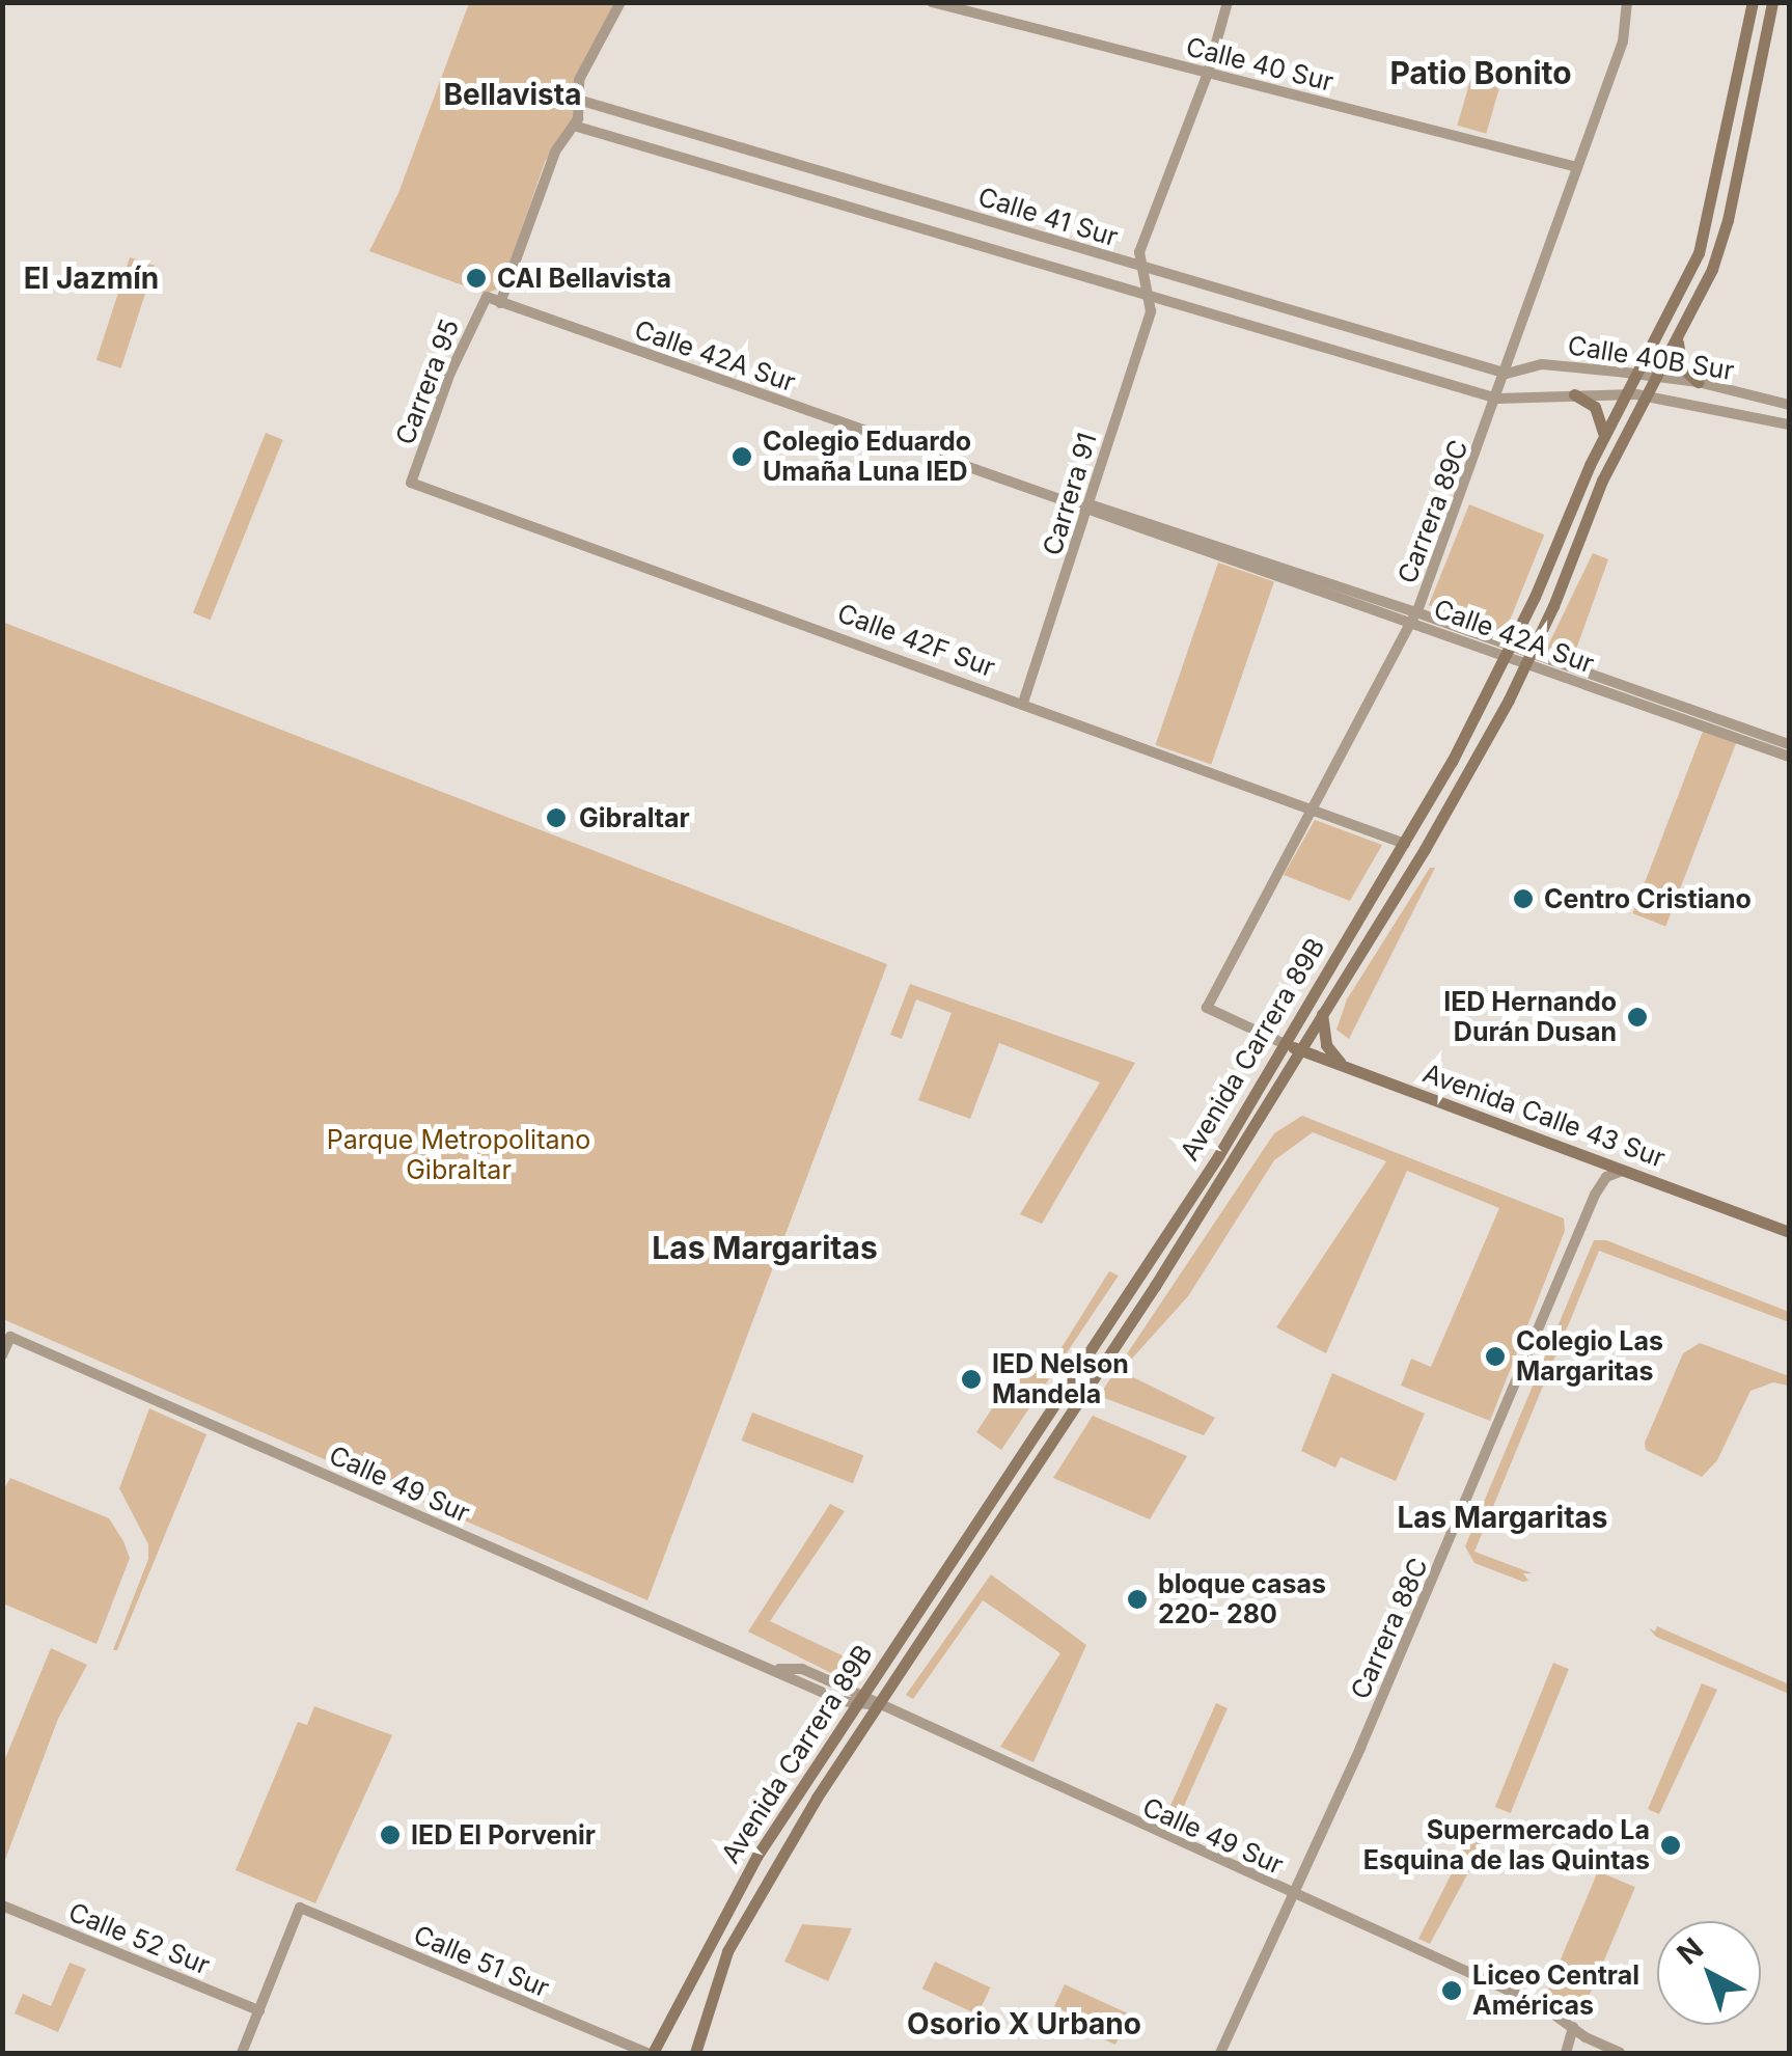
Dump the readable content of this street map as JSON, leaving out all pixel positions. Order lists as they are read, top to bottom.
{
  "streets": {
    "main road": ["Avenida Carrera 89B", "Avenida Calle 43 Sur"],
    "street": [
      "Calle 40 Sur",
      "Calle 41 Sur",
      "Calle 42A Sur",
      "Calle 40B Sur",
      "Carrera 95",
      "Carrera 91",
      "Carrera 89C",
      "Calle 42F Sur",
      "Calle 49 Sur",
      "Carrera 88C",
      "Calle 52 Sur",
      "Calle 51 Sur"
    ]
  },
  "crossings": [
    ["Calle 40 Sur", "Carrera 89C"],
    ["Calle 41 Sur", "Calle 40B Sur"],
    ["Calle 41 Sur", "Carrera 91"],
    ["Calle 41 Sur", "Carrera 89C"],
    ["Calle 42A Sur", "Carrera 95"],
    ["Calle 42A Sur", "Carrera 91"],
    ["Calle 42A Sur", "Carrera 89C"],
    ["Calle 42A Sur", "Avenida Carrera 89B"],
    ["Calle 40B Sur", "Carrera 89C"],
    ["Calle 40B Sur", "Avenida Carrera 89B"],
    ["Carrera 95", "Calle 42F Sur"],
    ["Carrera 91", "Calle 42F Sur"],
    ["Carrera 89C", "Calle 42F Sur"],
    ["Carrera 89C", "Avenida Carrera 89B"],
    ["Carrera 89C", "Avenida Calle 43 Sur"],
    ["Calle 42F Sur", "Avenida Carrera 89B"],
    ["Avenida Carrera 89B", "Avenida Calle 43 Sur"],
    ["Avenida Carrera 89B", "Calle 49 Sur"],
    ["Avenida Carrera 89B", "Calle 51 Sur"],
    ["Avenida Calle 43 Sur", "Carrera 88C"],
    ["Calle 49 Sur", "Carrera 88C"],
    ["Calle 52 Sur", "Calle 51 Sur"]
  ],
  "districts": [
    "Patio Bonito",
    "Bellavista",
    "El Jazmín",
    "Las Margaritas",
    "Las Margaritas",
    "Osorio X Urbano"
  ],
  "parks": ["Parque Metropolitano Gibraltar"],
  "places": [
    "CAI Bellavista",
    "Colegio Eduardo Umaña Luna IED",
    "Gibraltar",
    "Centro Cristiano",
    "IED Hernando Durán Dusan",
    "Colegio Las Margaritas",
    "IED Nelson Mandela",
    "bloque casas 220- 280",
    "IED El Porvenir",
    "Supermercado La Esquina de las Quintas",
    "Liceo Central Américas"
  ],
  "north": "top left"
}
